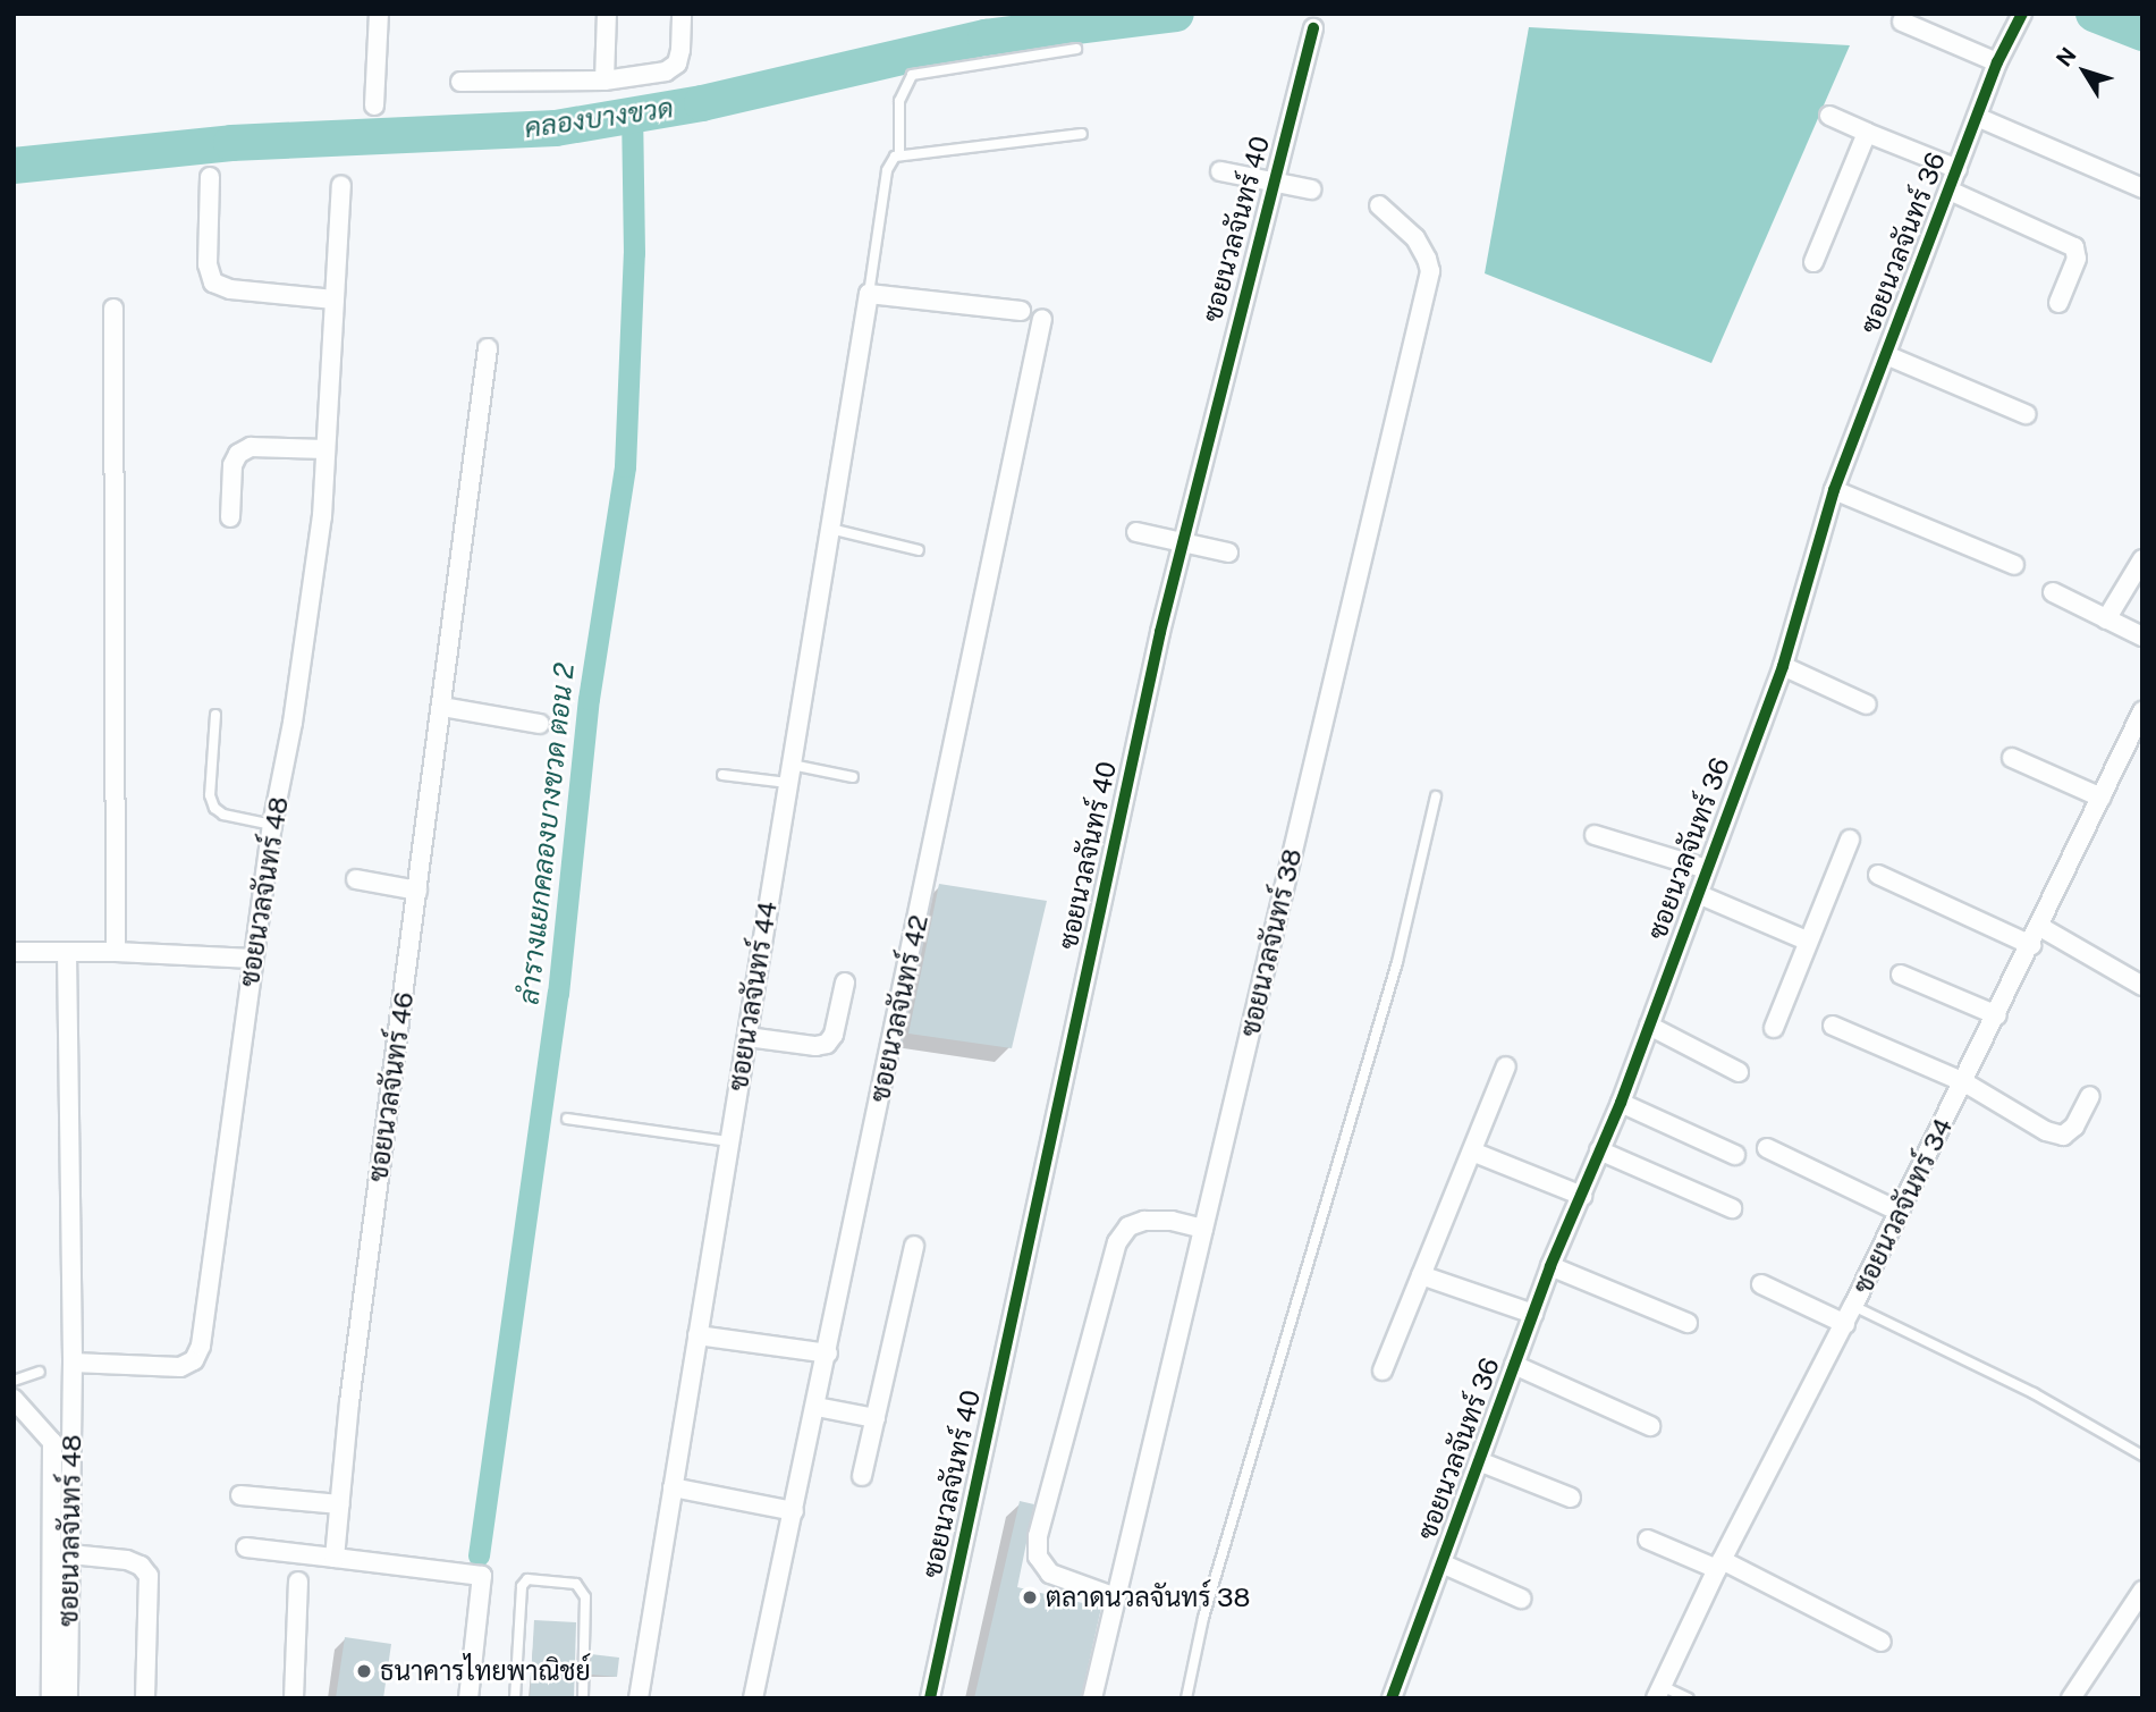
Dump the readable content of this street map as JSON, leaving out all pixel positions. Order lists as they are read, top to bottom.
{
  "streets": {
    "street": [
      "ซอยนวลจันทร์ 40",
      "ซอยนวลจันทร์ 36",
      "ซอยนวลจันทร์ 48",
      "ซอยนวลจันทร์ 38",
      "ซอยนวลจันทร์ 44",
      "ซอยนวลจันทร์ 42",
      "ซอยนวลจันทร์ 46",
      "ซอยนวลจันทร์ 34"
    ]
  },
  "water": ["คลองบางขวด", "ลำรางแยกคลองบางขวด ตอน 2"],
  "places": ["ตลาดนวลจันทร์ 38", "ธนาคารไทยพาณิชย์"],
  "north": "top left"
}
